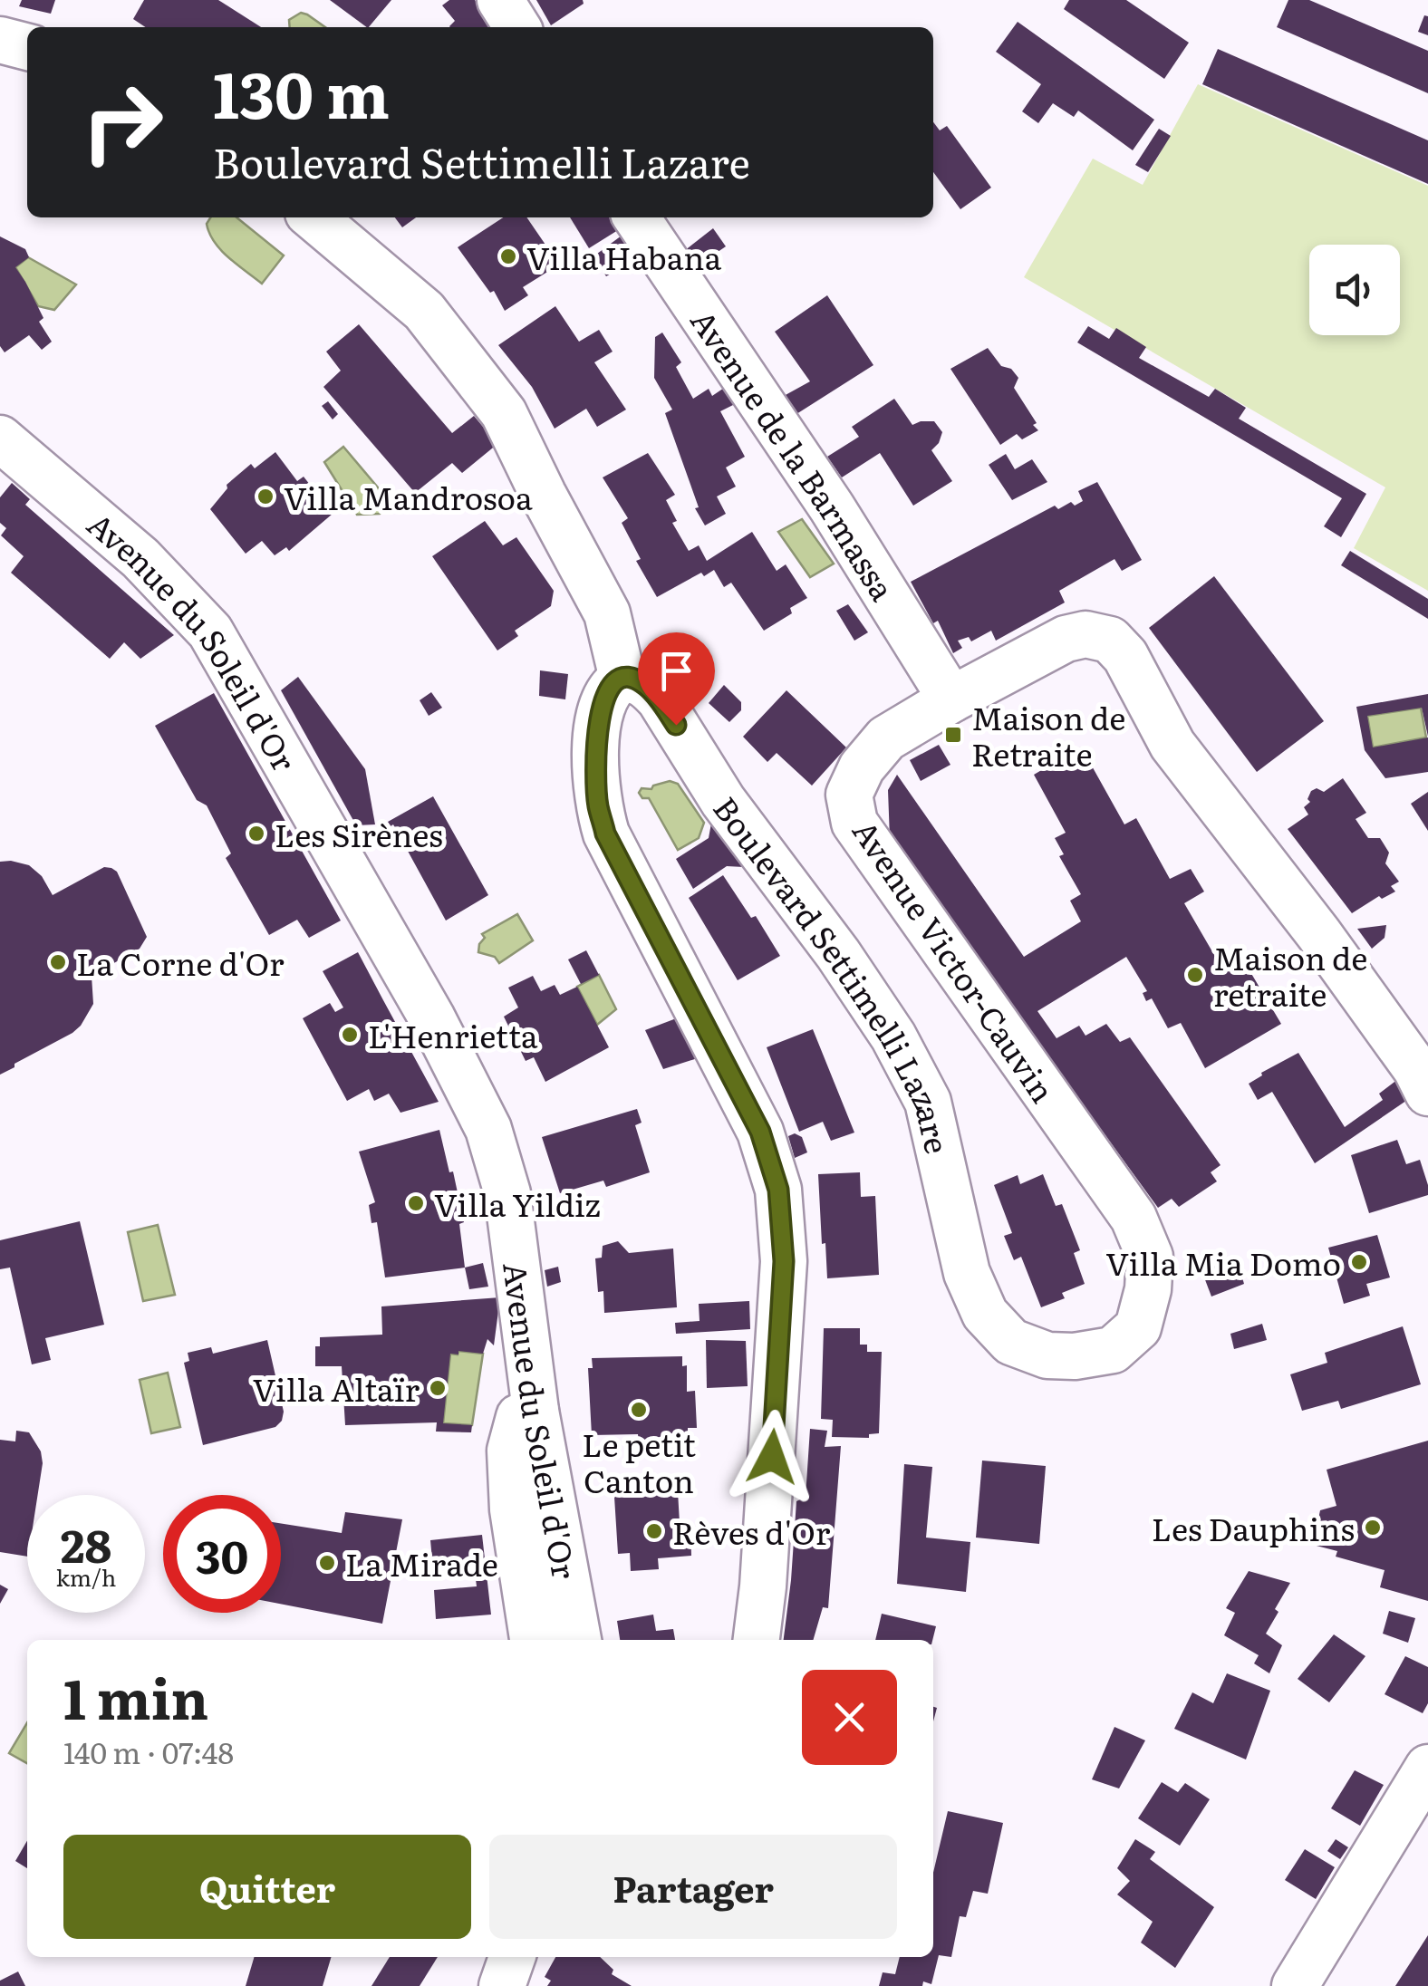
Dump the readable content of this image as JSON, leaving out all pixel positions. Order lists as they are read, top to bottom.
{
  "streets": {
    "street": [
      "Avenue de la Barmassa",
      "Avenue du Soleil d'Or",
      "Avenue Victor-Cauvin",
      "Boulevard Settimelli Lazare"
    ]
  },
  "crossings": [
    ["Avenue de la Barmassa", "Avenue Victor-Cauvin"],
    ["Avenue Victor-Cauvin", "Boulevard Settimelli Lazare"]
  ],
  "places": {
    "other": [
      "Villa Habana",
      "Villa Mandrosoa",
      "Les Sirènes",
      "La Corne d'Or",
      "Maison de retraite",
      "L'Henrietta",
      "Villa Yildiz",
      "Villa Mia Domo",
      "Villa Altaïr",
      "Le petit Canton",
      "Les Dauphins",
      "Rèves d'Or",
      "La Mirade"
    ],
    "transit": ["Maison de Retraite"]
  },
  "page": {
    "turn": ["130 m", "Boulevard Settimelli Lazare"],
    "speed": "28 km/h",
    "limit": "30",
    "heading": ["1 min", "140 m · 07:48"],
    "buttons": ["Quitter", "Partager"]
  }
}
